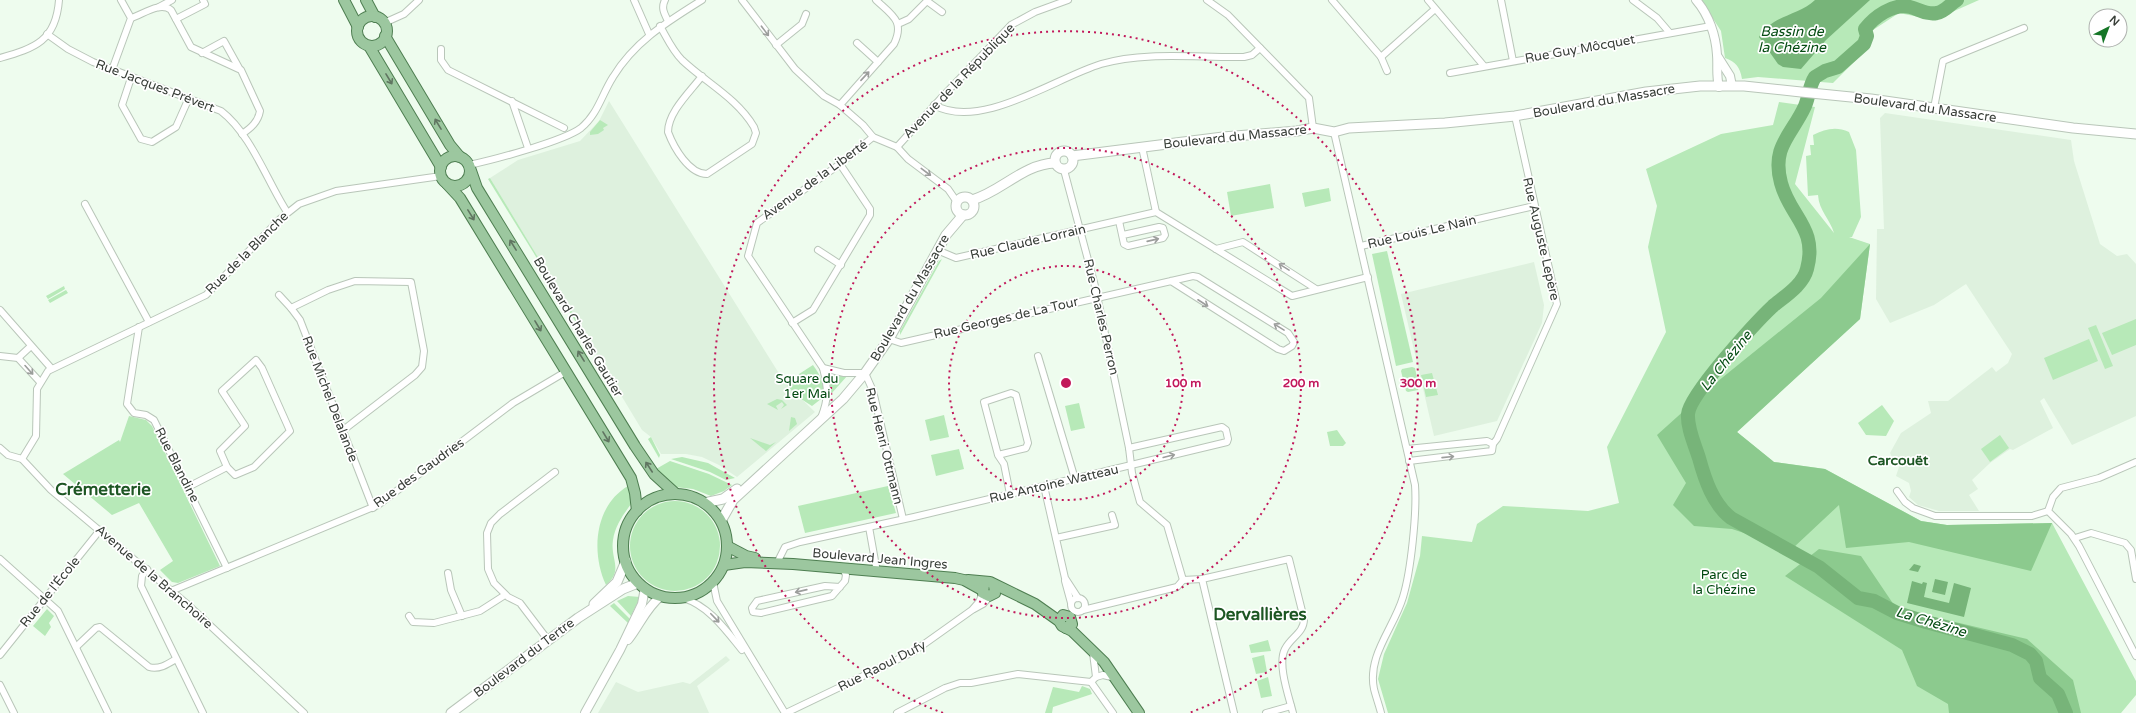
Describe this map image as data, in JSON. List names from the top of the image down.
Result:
{
  "streets": {
    "main road": [
      "Boulevard du Massacre",
      "Boulevard Charles Gautier",
      "Boulevard Jean Ingres",
      "Boulevard du Tertre"
    ],
    "street": [
      "Rue Guy Môcquet",
      "Avenue de la République",
      "Rue Jacques Prévert",
      "Avenue de la Liberté",
      "Rue Louis Le Nain",
      "Rue Auguste Lepère",
      "Rue Claude Lorrain",
      "Rue de la Blanche",
      "Rue Charles Perron",
      "Rue Georges de La Tour",
      "Rue Michel Delalande",
      "Rue Henri Ottmann",
      "Rue Blandine",
      "Rue des Gaudries",
      "Rue Antoine Watteau",
      "Avenue de la Branchoire",
      "Rue de l'École",
      "Rue Raoul Dufy"
    ]
  },
  "crossings": [
    ["Rue Jacques Prévert", "Rue de la Blanche"],
    ["Boulevard du Massacre", "Avenue de la Liberté"],
    ["Boulevard du Massacre", "Rue Auguste Lepère"],
    ["Boulevard du Massacre", "Rue Claude Lorrain"],
    ["Boulevard du Massacre", "Rue Charles Perron"],
    ["Boulevard du Massacre", "Rue Georges de La Tour"],
    ["Boulevard du Massacre", "Boulevard Charles Gautier"],
    ["Boulevard du Massacre", "Rue Henri Ottmann"],
    ["Boulevard du Massacre", "Boulevard Jean Ingres"],
    ["Boulevard du Massacre", "Boulevard du Tertre"],
    ["Rue Louis Le Nain", "Rue Auguste Lepère"],
    ["Rue Claude Lorrain", "Rue Charles Perron"],
    ["Rue de la Blanche", "Boulevard Charles Gautier"],
    ["Rue de la Blanche", "Rue Blandine"],
    ["Rue de la Blanche", "Avenue de la Branchoire"],
    ["Rue Charles Perron", "Rue Georges de La Tour"],
    ["Rue Charles Perron", "Rue Antoine Watteau"],
    ["Boulevard Charles Gautier", "Boulevard Jean Ingres"],
    ["Boulevard Charles Gautier", "Boulevard du Tertre"],
    ["Rue Michel Delalande", "Rue des Gaudries"],
    ["Rue Henri Ottmann", "Rue Antoine Watteau"],
    ["Rue Blandine", "Rue des Gaudries"],
    ["Rue des Gaudries", "Avenue de la Branchoire"],
    ["Rue Antoine Watteau", "Boulevard Jean Ingres"],
    ["Boulevard Jean Ingres", "Boulevard du Tertre"],
    ["Boulevard Jean Ingres", "Rue Raoul Dufy"],
    ["Avenue de la Branchoire", "Rue de l'École"]
  ],
  "districts": ["Carcouët", "Crémetterie", "Dervallières"],
  "water": ["Bassin de la Chézine", "La Chézine"],
  "parks": ["Square du 1er Mai", "Parc de la Chézine"],
  "north": "top right",
  "rings": ["100 m", "200 m", "300 m"]
}
